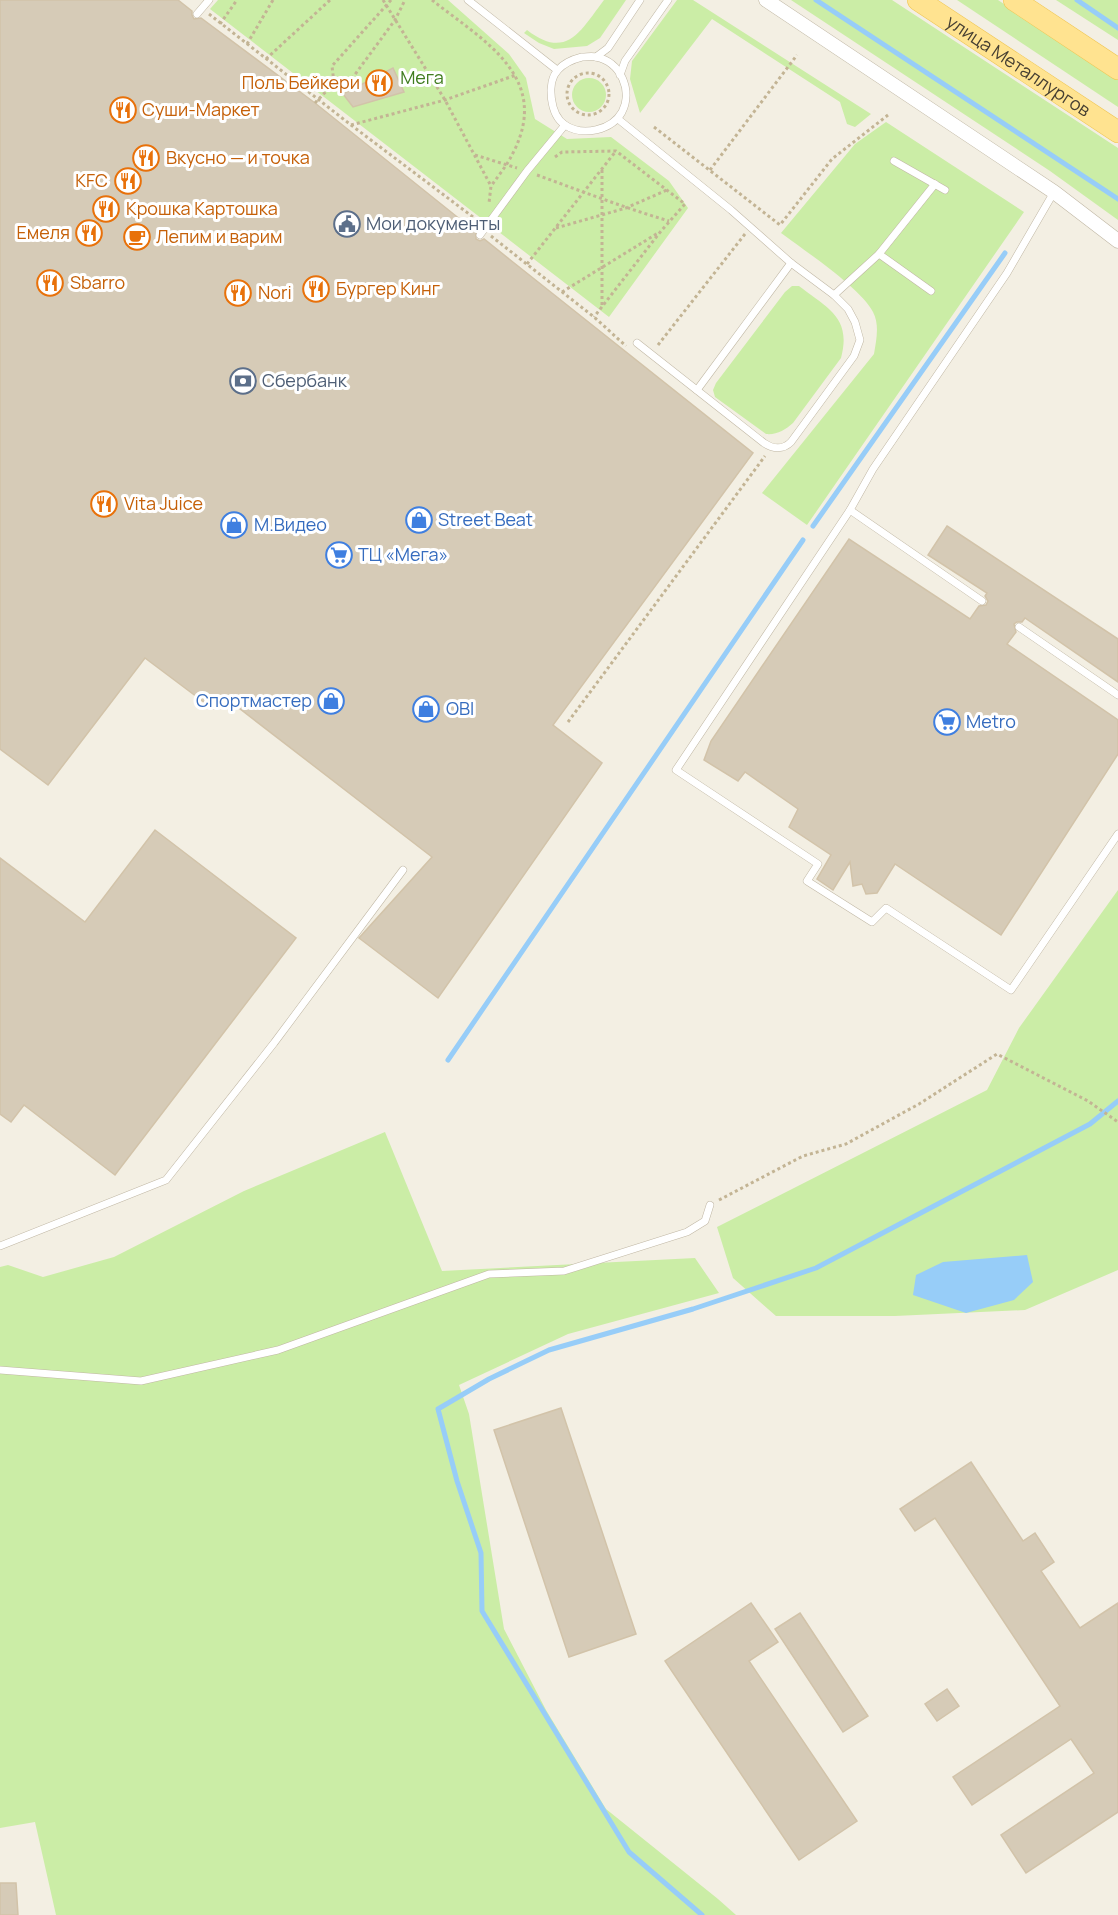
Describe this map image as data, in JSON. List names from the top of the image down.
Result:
{
  "streets": {
    "main road": ["улица Металлургов"]
  },
  "parks": ["Мега"],
  "places": {
    "restaurant": [
      "Поль Бейкери",
      "Суши-Маркет",
      "Вкусно — и точка",
      "KFC",
      "Крошка Картошка",
      "Емеля",
      "Sbarro",
      "Бургер Кинг",
      "Nori",
      "Vita Juice"
    ],
    "public building": ["Мои документы"],
    "cafe": ["Лепим и варим"],
    "bank": ["Сбербанк"],
    "shop": [
      "Street Beat",
      "М.Видео",
      "Спортмастер",
      "OBI"
    ],
    "supermarket": ["ТЦ «Мега»", "Metro"]
  }
}
